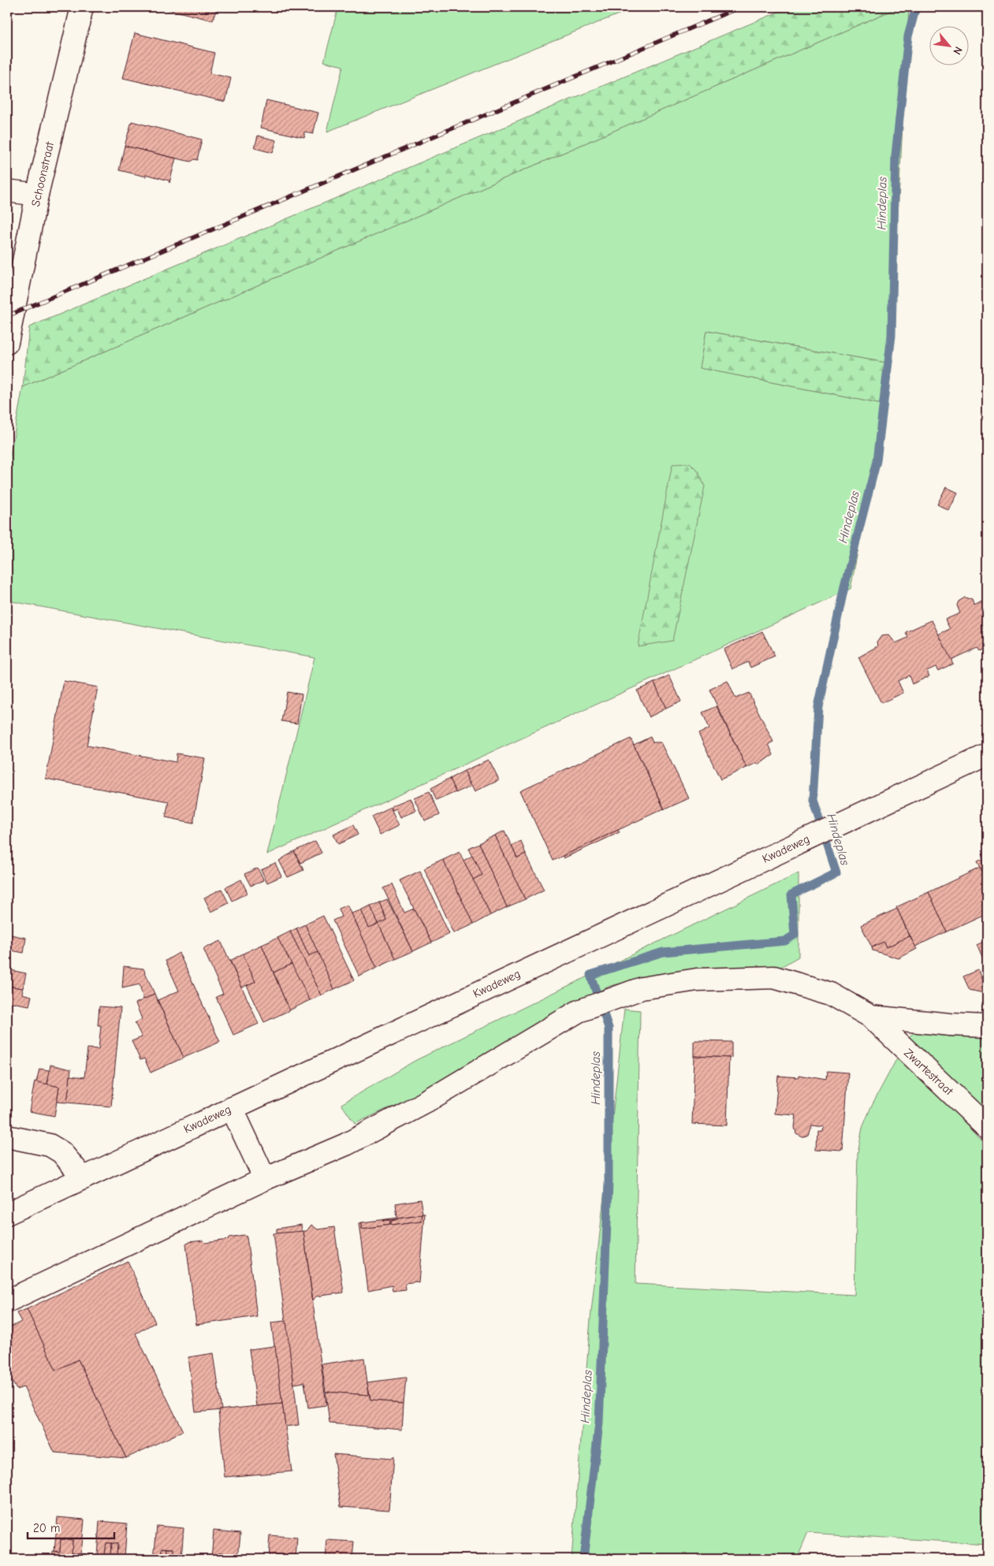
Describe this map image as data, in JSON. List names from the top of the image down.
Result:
{
  "streets": {
    "street": ["Schoonstraat", "Kwadeweg", "Zwartestraat"]
  },
  "water": ["Hindeplas"],
  "scale_bar": "20 m",
  "north": "bottom right"
}
